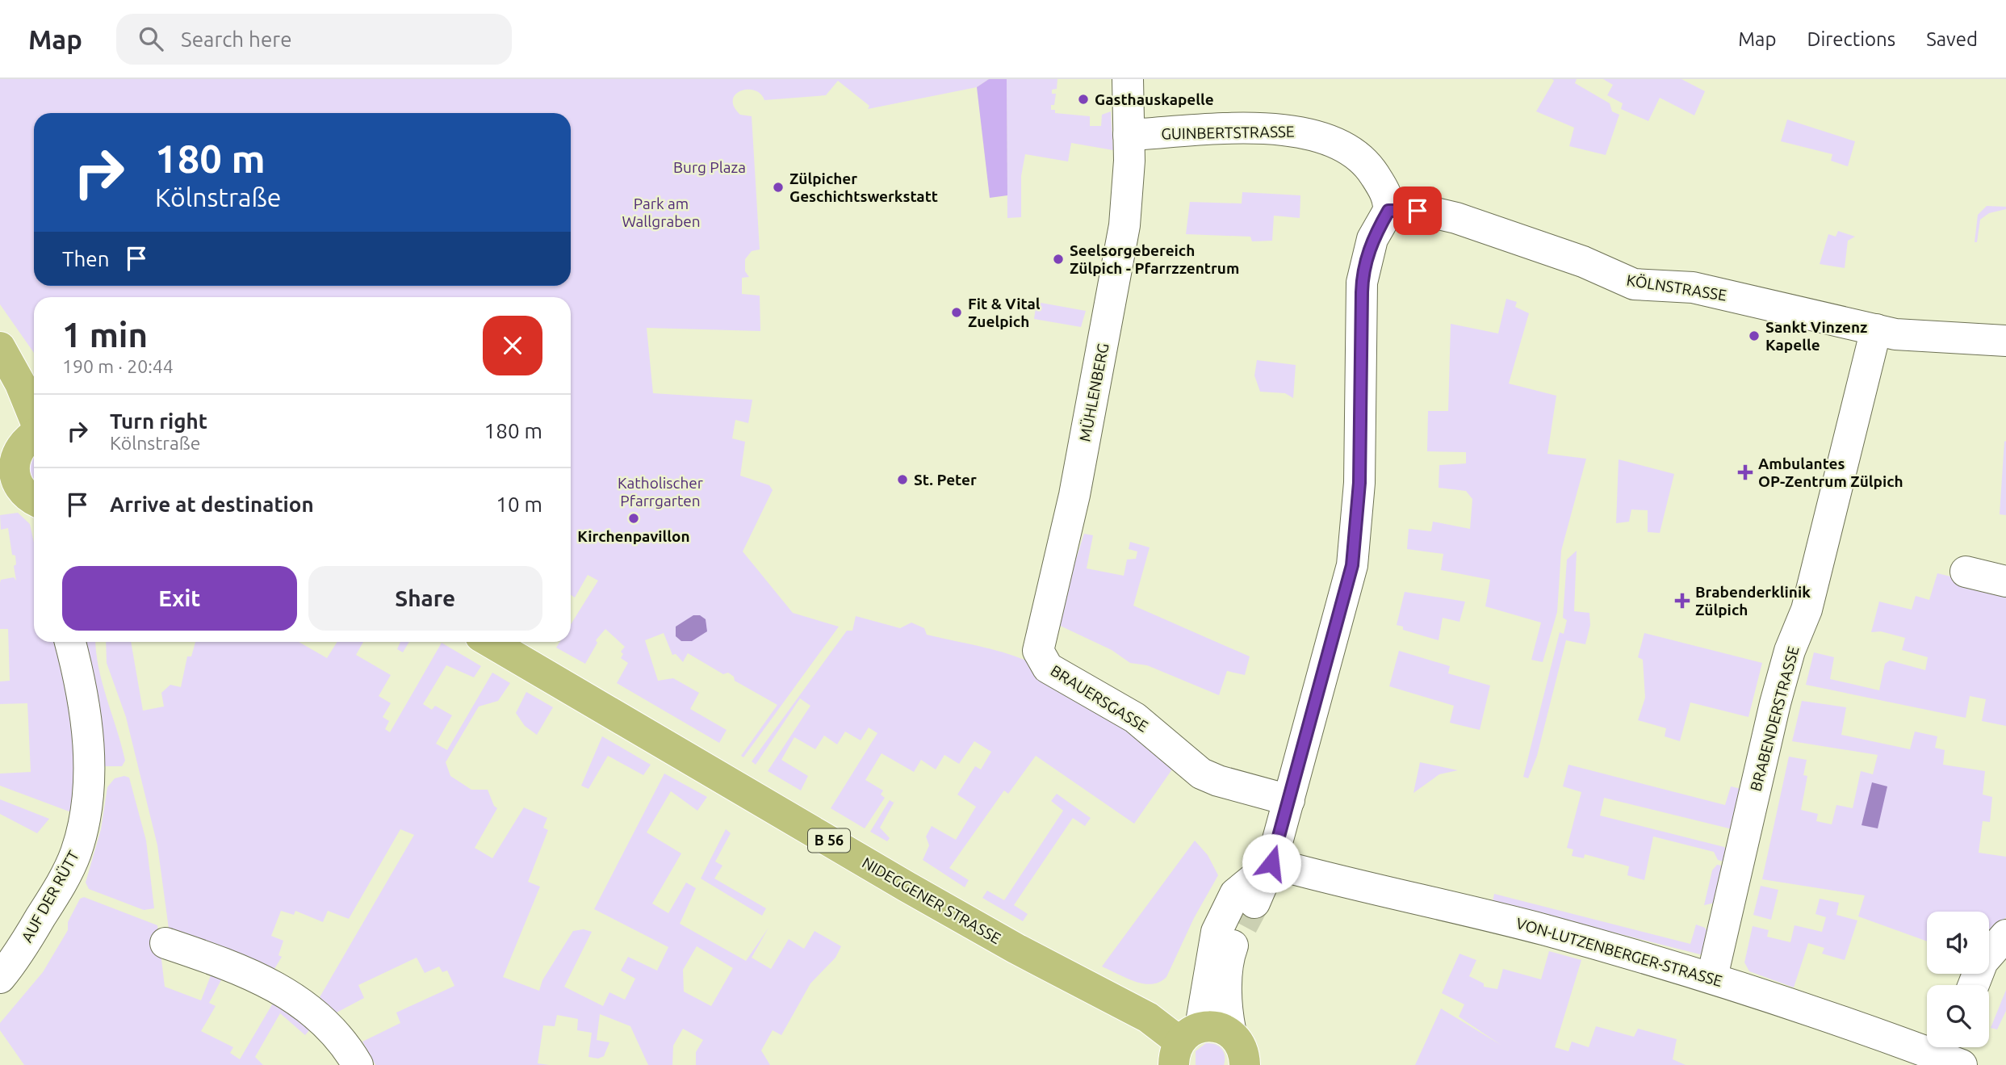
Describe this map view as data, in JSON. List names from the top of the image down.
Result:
{
  "streets": {
    "main road": ["B 56", "NIDEGGENER STRASSE"],
    "street": [
      "GUINBERTSTRASSE",
      "KÖLNSTRASSE",
      "MÜHLENBERG",
      "BRAUERSGASSE",
      "BRABENDERSTRASSE",
      "AUF DER RÜTT",
      "VON-LUTZENBERGER-STRASSE"
    ]
  },
  "crossings": [
    ["GUINBERTSTRASSE", "KÖLNSTRASSE"],
    ["GUINBERTSTRASSE", "MÜHLENBERG"],
    ["KÖLNSTRASSE", "BRABENDERSTRASSE"],
    ["MÜHLENBERG", "BRAUERSGASSE"],
    ["BRABENDERSTRASSE", "VON-LUTZENBERGER-STRASSE"]
  ],
  "parks": ["Burg Plaza", "Park am Wallgraben", "Katholischer Pfarrgarten"],
  "places": {
    "other": [
      "Gasthauskapelle",
      "Zülpicher Geschichtswerkstatt",
      "Seelsorgebereich Zülpich - Pfarrzzentrum",
      "Fit & Vital Zuelpich",
      "Sankt Vinzenz Kapelle",
      "St. Peter",
      "Kirchenpavillon"
    ],
    "health": ["Ambulantes OP-Zentrum Zülpich", "Brabenderklinik Zülpich"]
  },
  "page": {
    "header": "Map",
    "search": "Search here",
    "nav": ["Map", "Directions", "Saved"],
    "turn": ["180 m", "Kölnstraße"],
    "then": "Then",
    "heading": ["1 min", "190 m · 20:44"],
    "list": [
      {
        "name": "Turn right",
        "note": "Kölnstraße",
        "value": "180 m"
      },
      {
        "name": "Arrive at destination",
        "value": "10 m"
      }
    ],
    "buttons": ["Exit", "Share"]
  }
}
